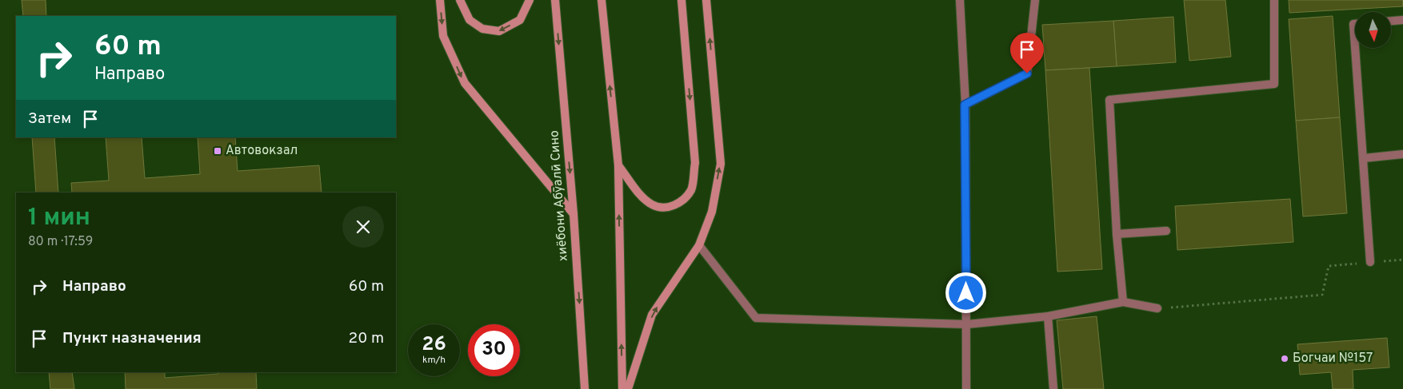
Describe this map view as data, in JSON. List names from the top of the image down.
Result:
{
  "streets": {
    "main road": ["хиёбони Абӯалӣ Сино"]
  },
  "places": {
    "transit": ["Автовокзал"],
    "other": ["Богчаи №157"]
  },
  "north": "bottom",
  "page": {
    "turn": ["60 m", "Направо"],
    "then": "Затем",
    "heading": ["1 мин", "80 m · 17:59"],
    "list": [
      {
        "name": "Направо",
        "value": "60 m"
      },
      {
        "name": "Пункт назначения",
        "value": "20 m"
      }
    ],
    "speed": "26 km/h",
    "limit": "30"
  }
}
